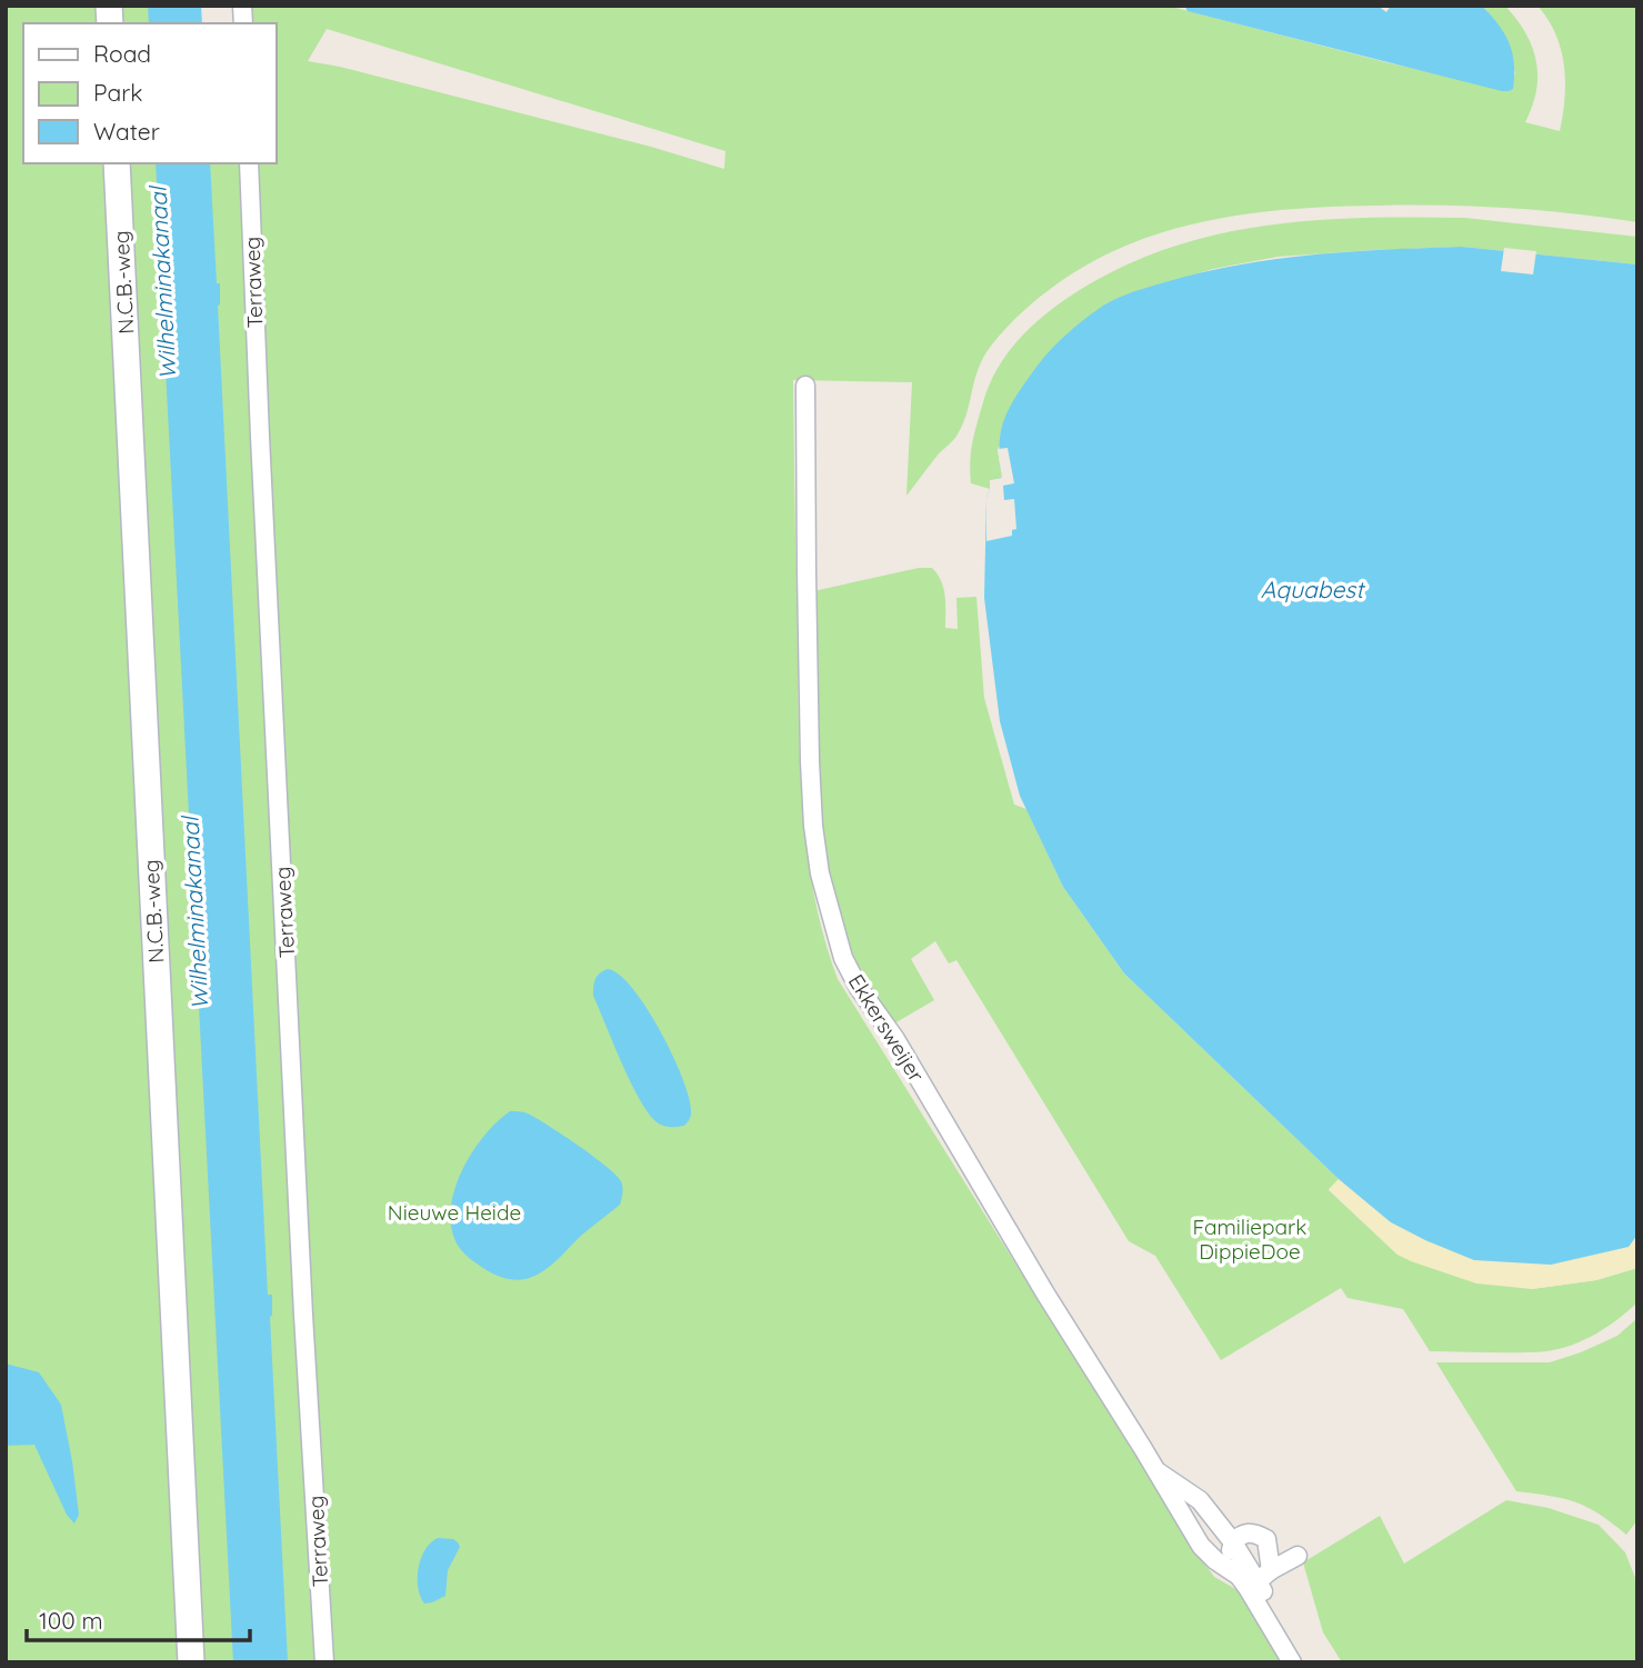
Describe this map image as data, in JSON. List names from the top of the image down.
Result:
{
  "streets": {
    "street": ["N.C.B.-weg", "Terraweg", "Ekkersweijer"]
  },
  "water": ["Wilhelminakanaal", "Aquabest"],
  "parks": ["Nieuwe Heide", "Familiepark DippieDoe"],
  "legend": ["Road", "Park", "Water"],
  "scale_bar": "100 m"
}
